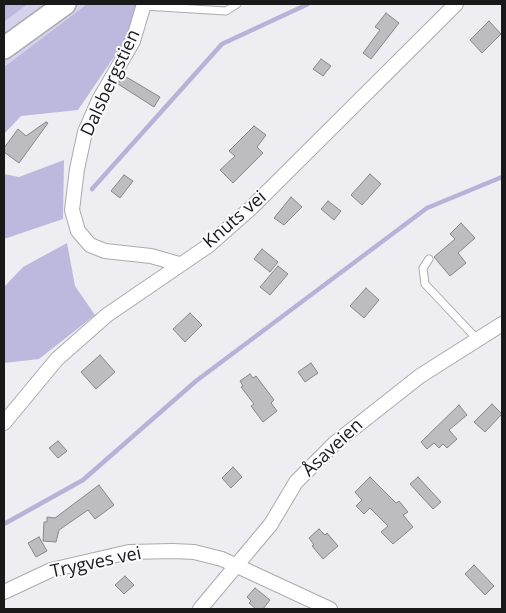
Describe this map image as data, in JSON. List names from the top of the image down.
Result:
{
  "streets": {
    "street": [
      "Dalsbergstien",
      "Knuts vei",
      "Åsaveien",
      "Trygves vei"
    ]
  },
  "crossings": [
    ["Dalsbergstien", "Knuts vei"],
    ["Åsaveien", "Trygves vei"]
  ]
}
